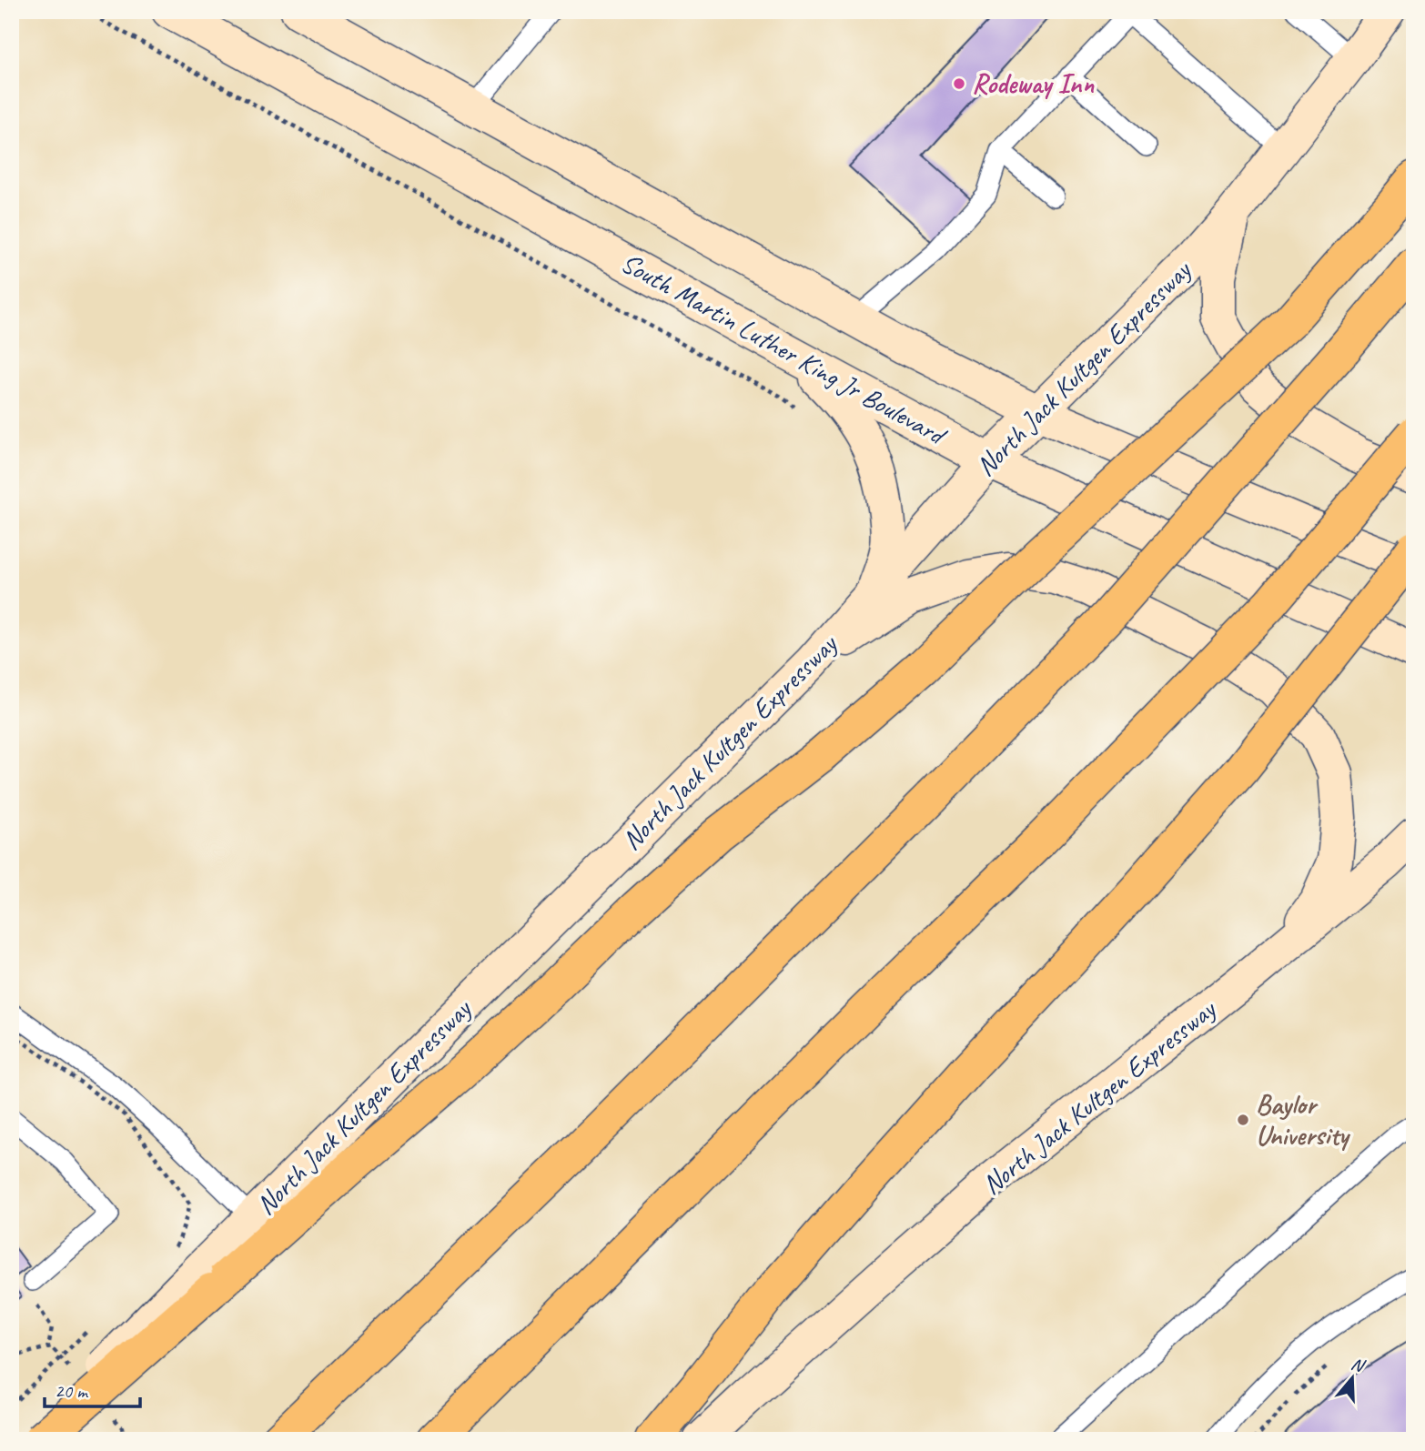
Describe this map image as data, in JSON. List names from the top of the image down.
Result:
{
  "streets": {
    "main road": ["South Martin Luther King Jr Boulevard", "North Jack Kultgen Expressway"]
  },
  "crossings": [
    ["South Martin Luther King Jr Boulevard", "North Jack Kultgen Expressway"]
  ],
  "places": ["Rodeway Inn", "Baylor University"],
  "scale_bar": "20 m",
  "north": "top"
}
